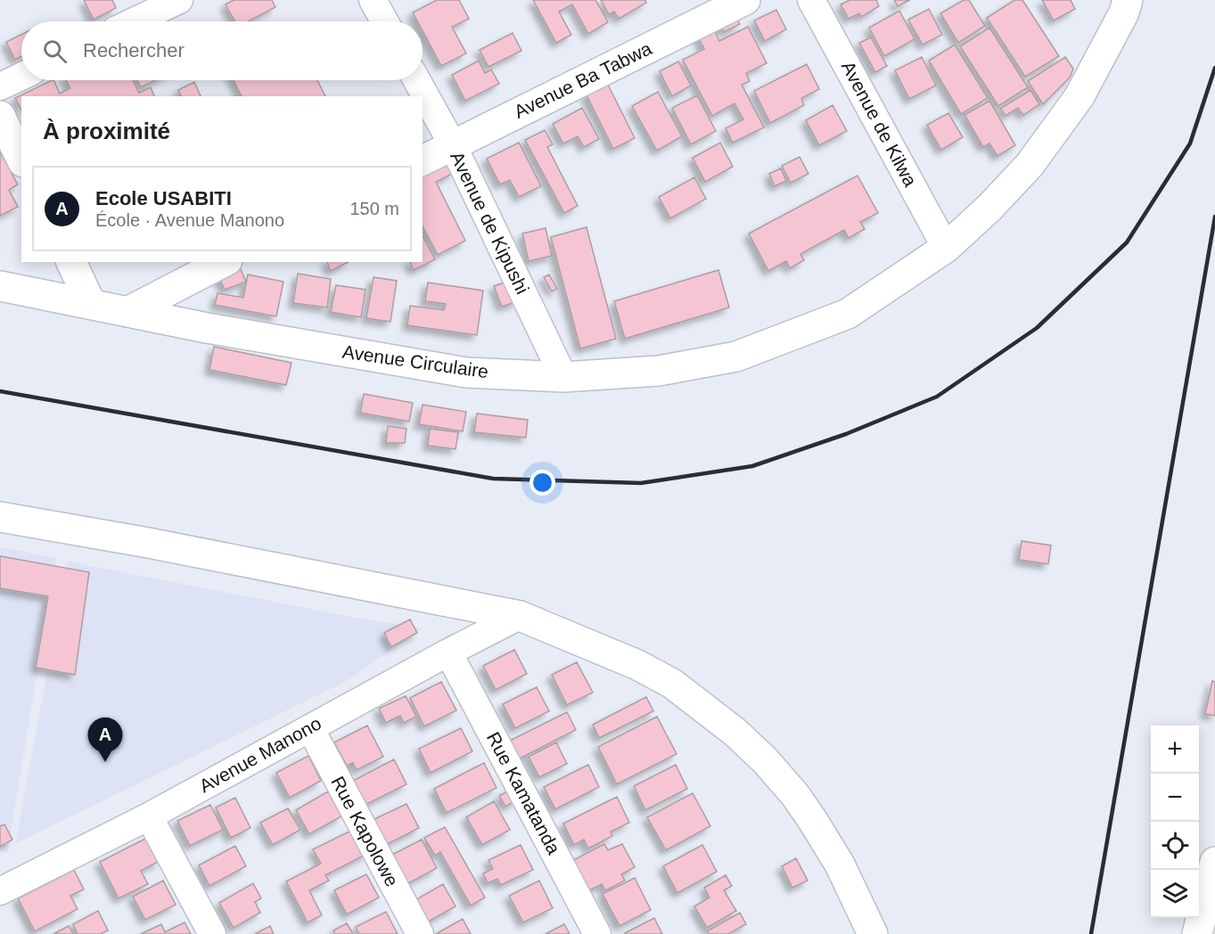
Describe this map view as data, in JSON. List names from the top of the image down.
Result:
{
  "streets": {
    "street": [
      "Avenue Ba Tabwa",
      "Avenue de Kilwa",
      "Avenue de Kipushi",
      "Avenue Circulaire",
      "Avenue Manono",
      "Rue Kamatanda",
      "Rue Kapolowe"
    ]
  },
  "crossings": [
    ["Avenue Ba Tabwa", "Avenue de Kipushi"],
    ["Avenue de Kilwa", "Avenue Circulaire"],
    ["Avenue de Kipushi", "Avenue Circulaire"],
    ["Avenue Manono", "Rue Kamatanda"],
    ["Avenue Manono", "Rue Kapolowe"]
  ],
  "page": {
    "search": "Rechercher",
    "heading": "À proximité",
    "list": [
      {
        "mark": "A",
        "name": "Ecole USABITI",
        "note": "École · Avenue Manono",
        "value": "150 m"
      }
    ],
    "pins": "A",
    "map_buttons": ["+", "−"]
  }
}
